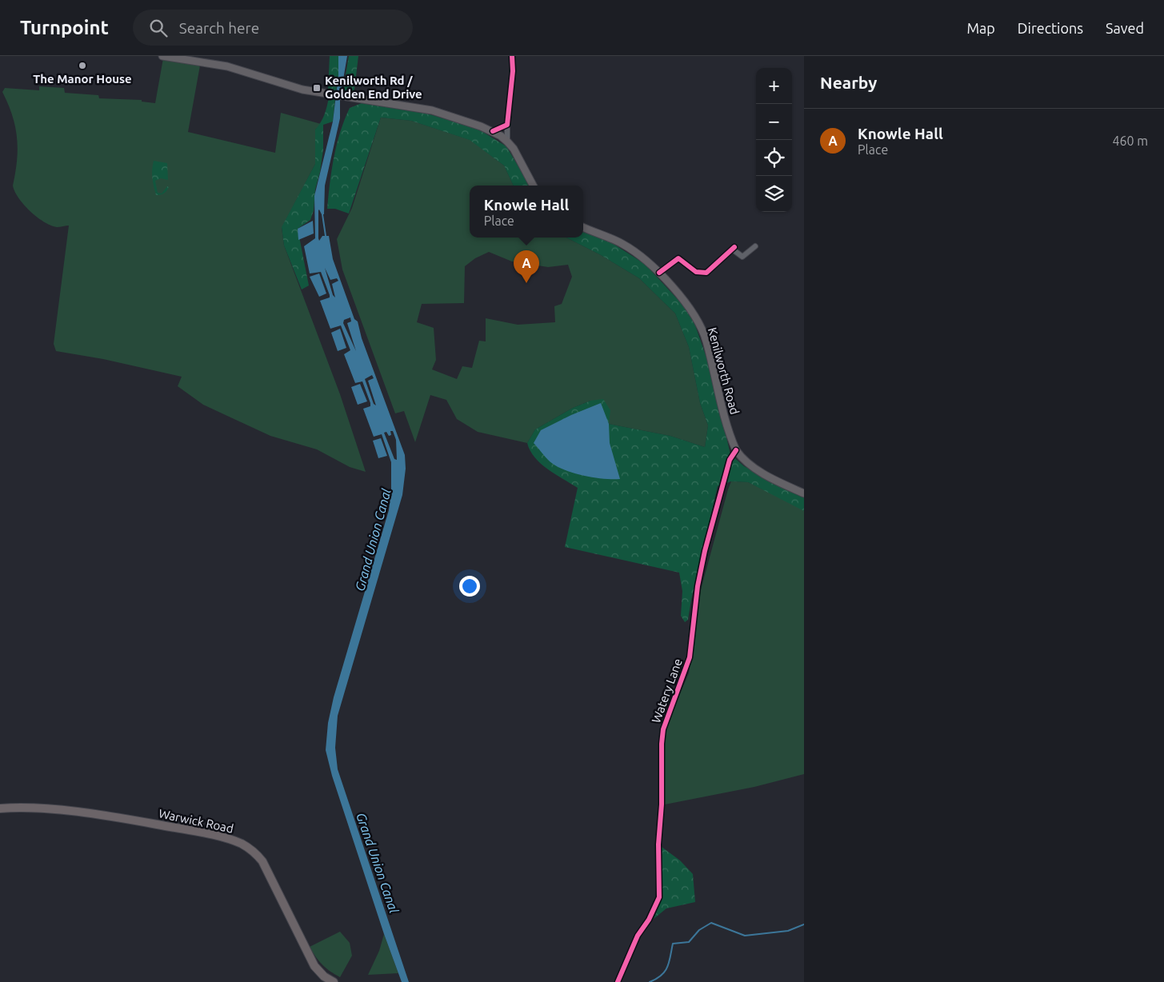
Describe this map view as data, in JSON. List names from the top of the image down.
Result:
{
  "streets": {
    "main road": ["Kenilworth Road", "Warwick Road"],
    "street": ["Watery Lane"]
  },
  "crossings": [
    ["Kenilworth Road", "Watery Lane"]
  ],
  "water": ["Grand Union Canal"],
  "places": {
    "other": ["The Manor House"],
    "transit": ["Kenilworth Rd / Golden End Drive"]
  },
  "page": {
    "header": "Turnpoint",
    "search": "Search here",
    "nav": ["Map", "Directions", "Saved"],
    "heading": "Nearby",
    "map_buttons": ["+", "−"],
    "list": [
      {
        "mark": "A",
        "name": "Knowle Hall",
        "note": "Place",
        "value": "460 m"
      }
    ],
    "popup": ["Knowle Hall", "Place"],
    "pins": "A"
  }
}
